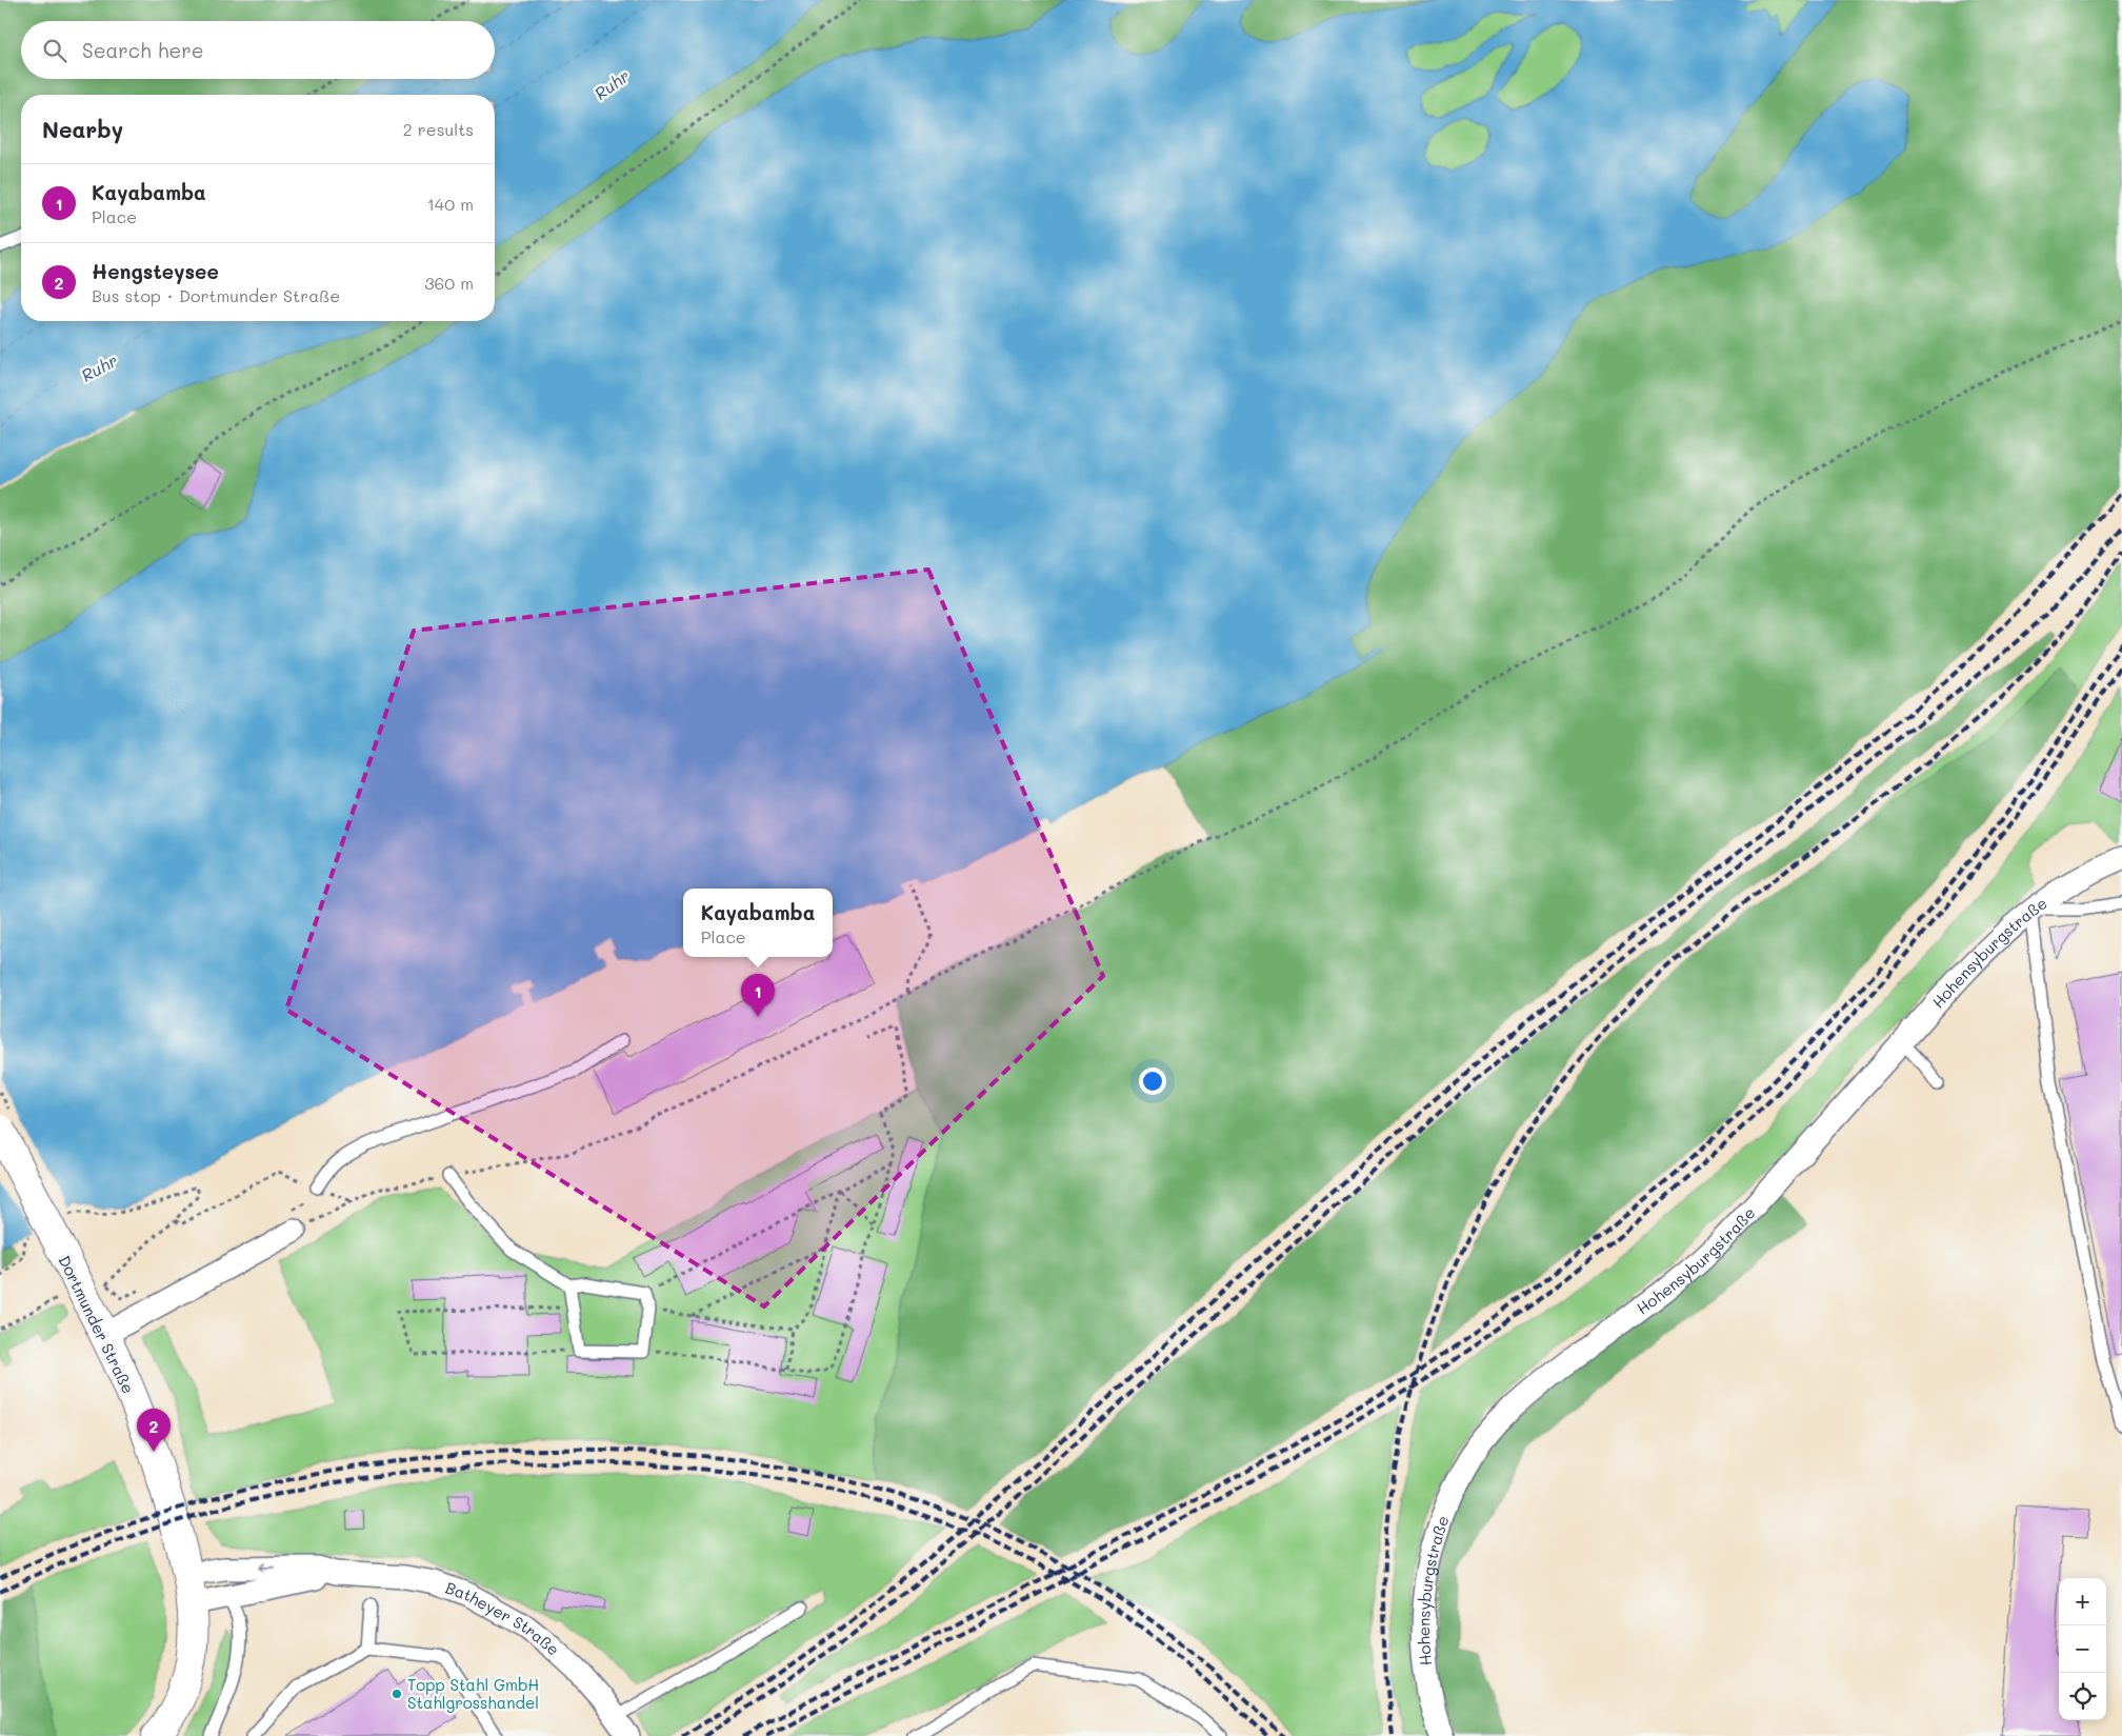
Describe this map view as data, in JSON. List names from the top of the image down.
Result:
{
  "streets": {
    "main road": ["Dortmunder Straße"],
    "street": ["Hohensyburgstraße", "Batheyer Straße"]
  },
  "crossings": [
    ["Dortmunder Straße", "Batheyer Straße"]
  ],
  "water": ["Ruhr"],
  "places": ["Topp Stahl GmbH Stahlgrosshandel"],
  "page": {
    "search": "Search here",
    "heading": ["Nearby", "2 results"],
    "list": [
      {
        "mark": "1",
        "name": "Kayabamba",
        "note": "Place",
        "value": "140 m"
      },
      {
        "mark": "2",
        "name": "Hengsteysee",
        "note": "Bus stop · Dortmunder Straße",
        "value": "360 m"
      }
    ],
    "popup": ["Kayabamba", "Place"],
    "pins": ["1", "2"],
    "map_buttons": ["+", "−"]
  }
}
